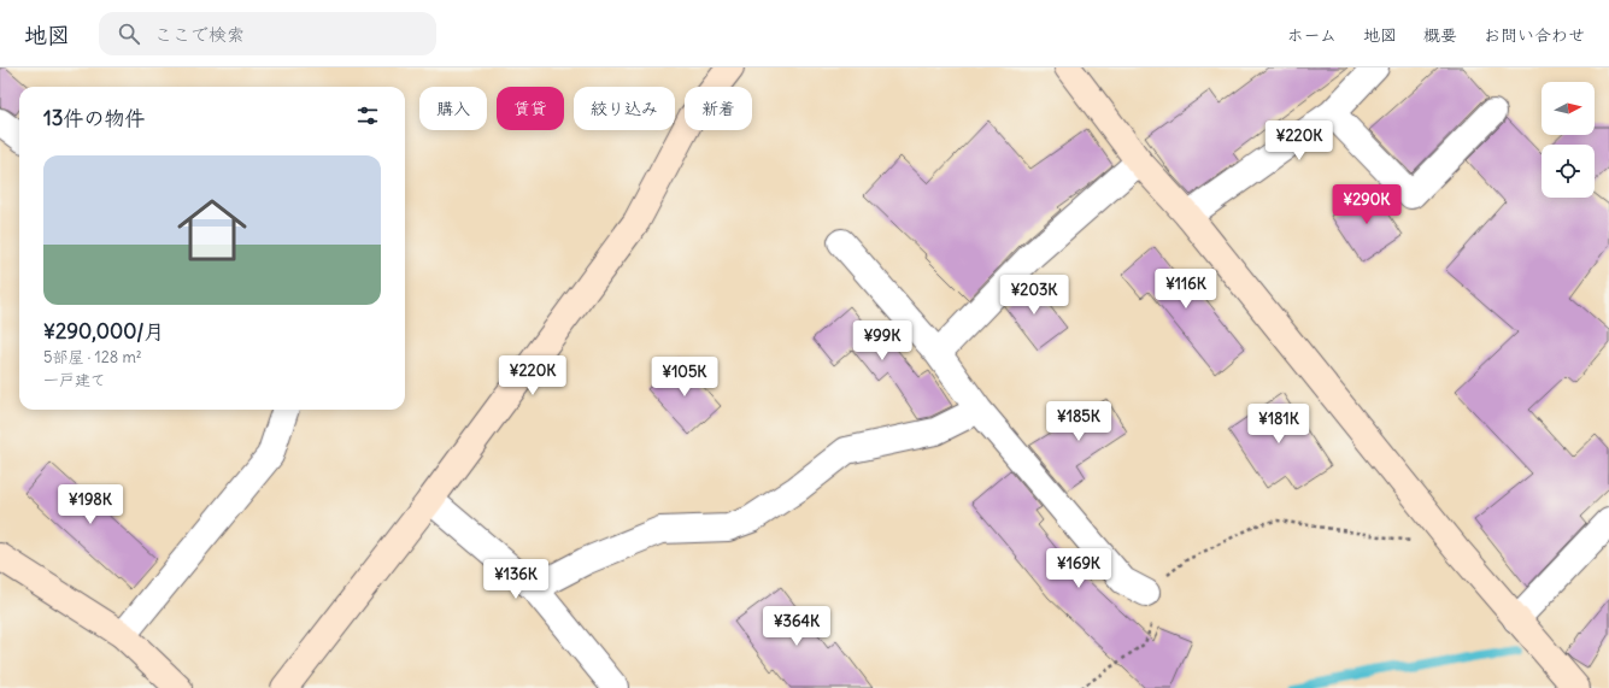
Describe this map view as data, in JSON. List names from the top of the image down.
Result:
{
  "north": "right",
  "page": {
    "header": "地図",
    "search": "ここで検索",
    "nav": [
      "ホーム",
      "地図",
      "概要",
      "お問い合わせ"
    ],
    "chip": [
      "購入",
      "賃貸",
      "絞り込み",
      "新着"
    ],
    "heading": "13件の物件",
    "price": [
      "¥220K",
      "¥290K",
      "¥116K",
      "¥203K",
      "¥99K",
      "¥220K",
      "¥105K",
      "¥185K",
      "¥181K",
      "¥198K",
      "¥169K",
      "¥136K",
      "¥364K"
    ],
    "list": [
      {
        "name": "¥290,000/月",
        "note": "5部屋 · 128 m² · 一戸建て"
      }
    ]
  }
}
